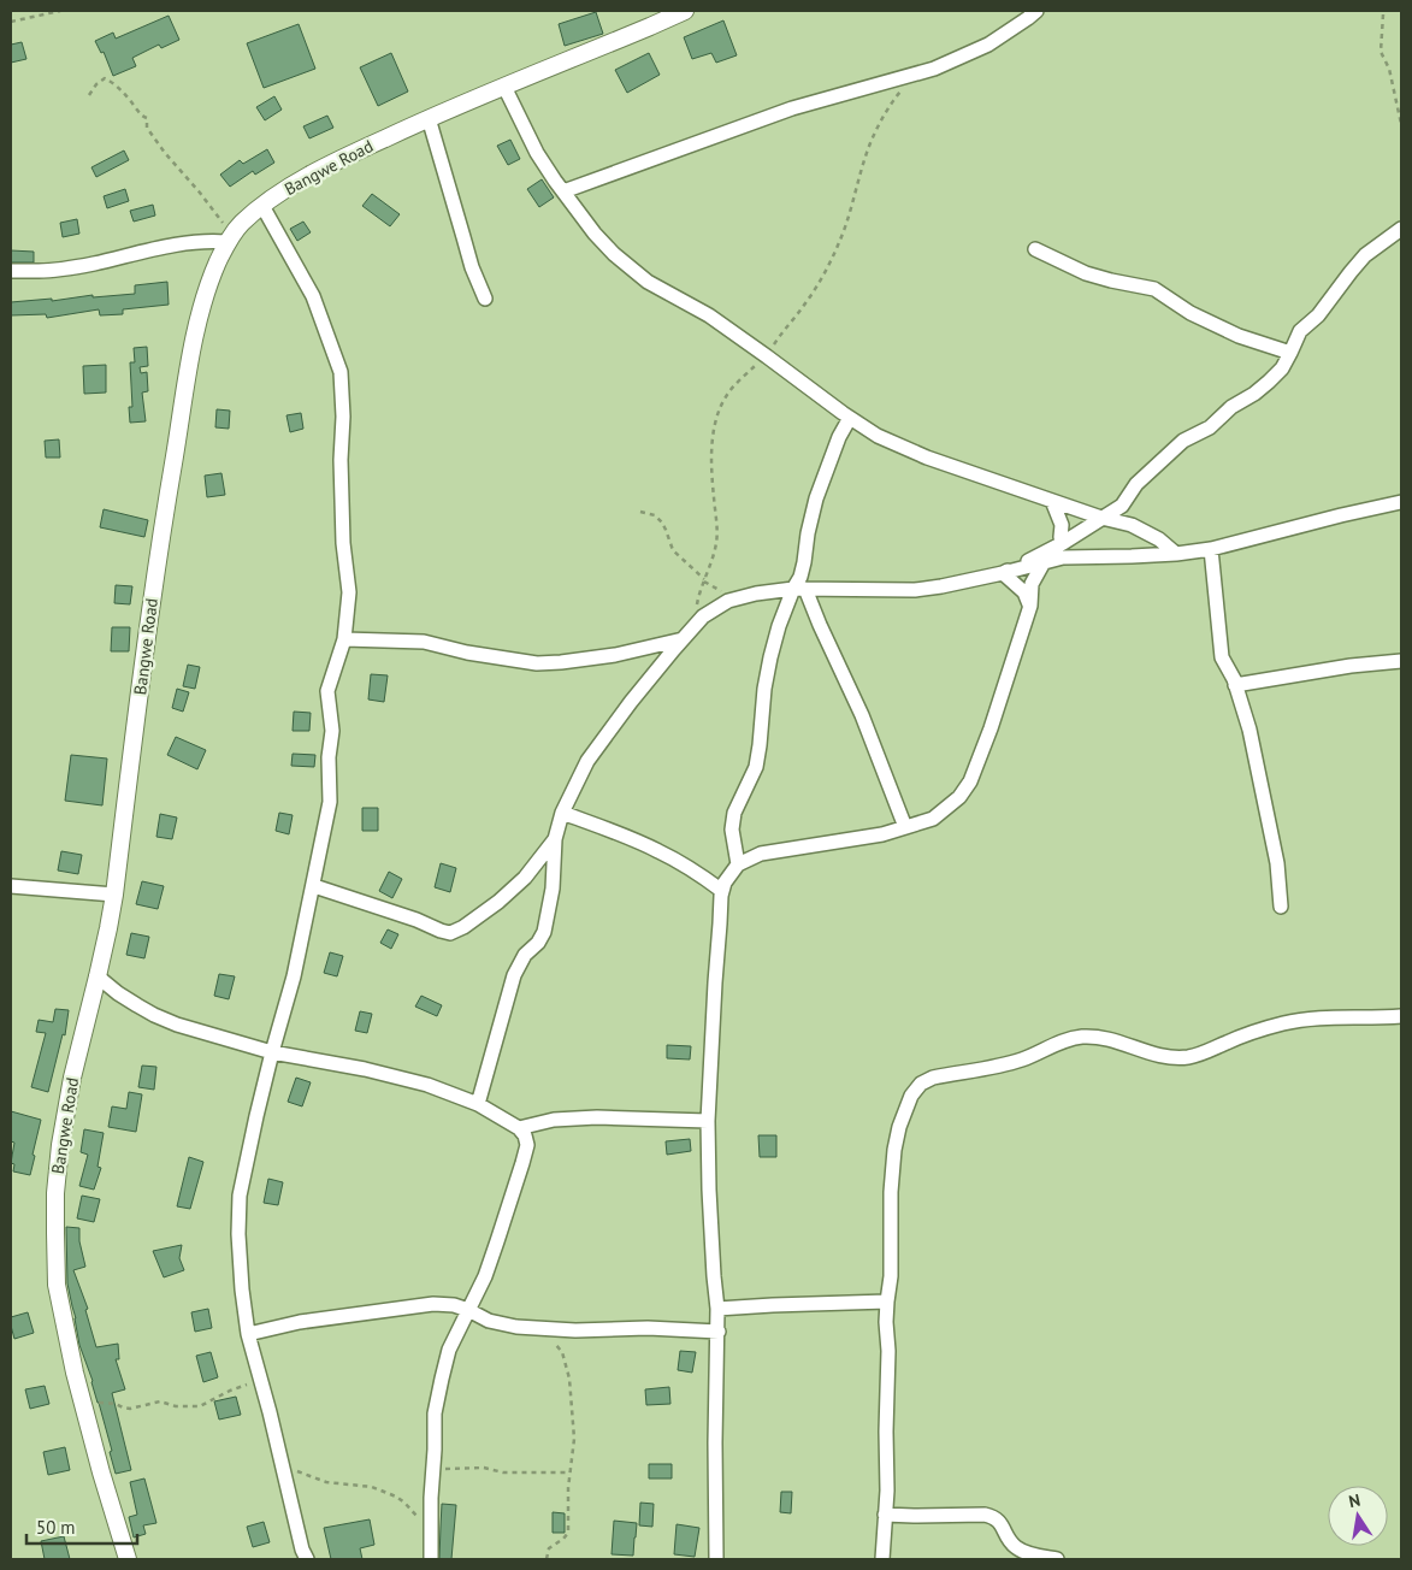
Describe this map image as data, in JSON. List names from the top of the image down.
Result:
{
  "streets": {
    "street": ["Bangwe Road"]
  },
  "scale_bar": "50 m",
  "north": "top"
}
